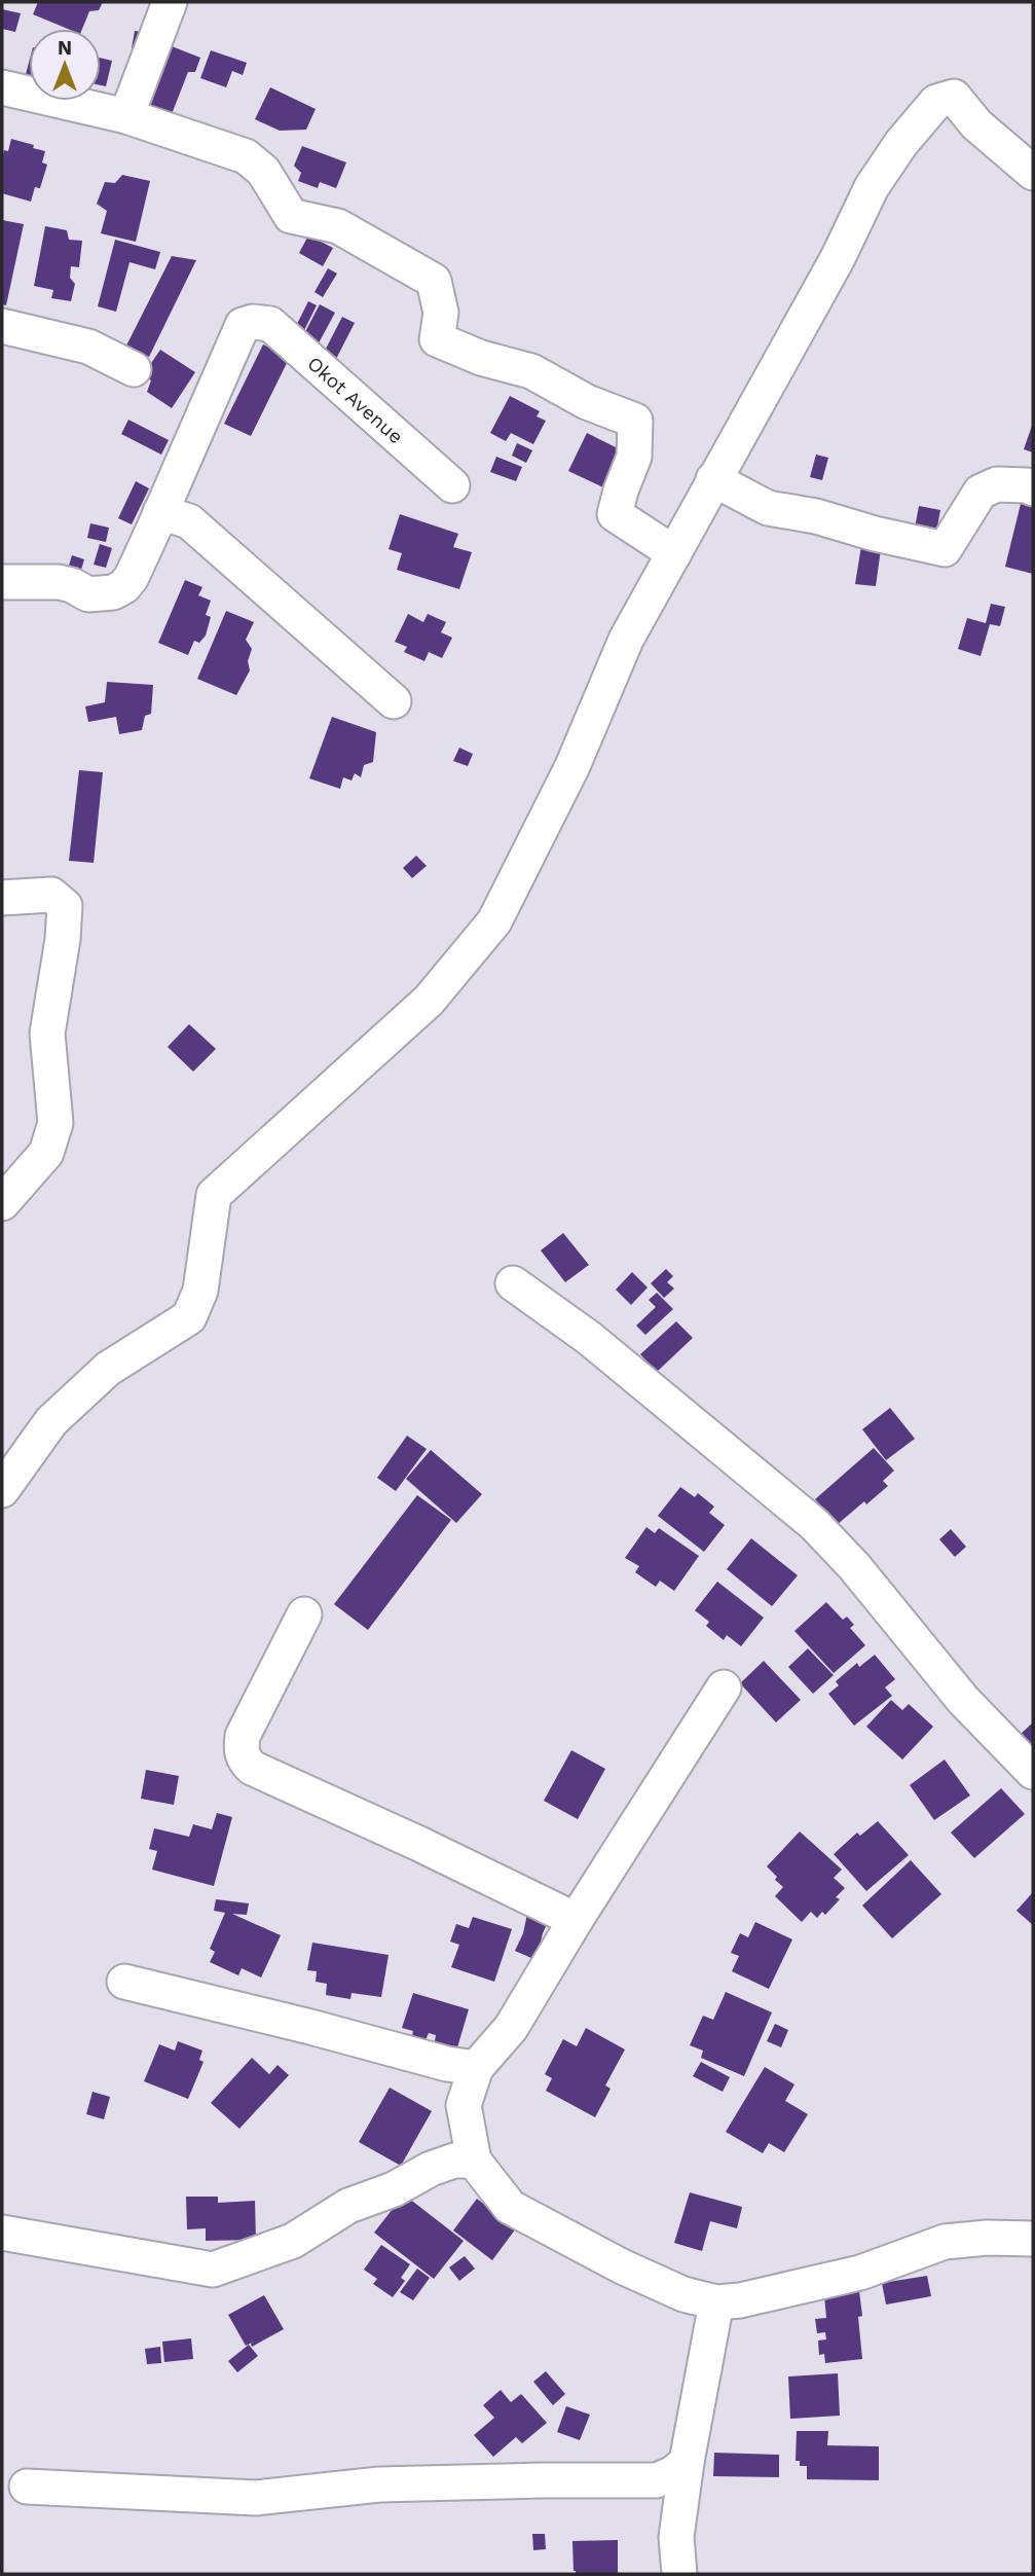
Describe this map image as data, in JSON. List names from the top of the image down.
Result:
{
  "streets": {
    "street": ["Okot Avenue"]
  },
  "north": "top"
}
